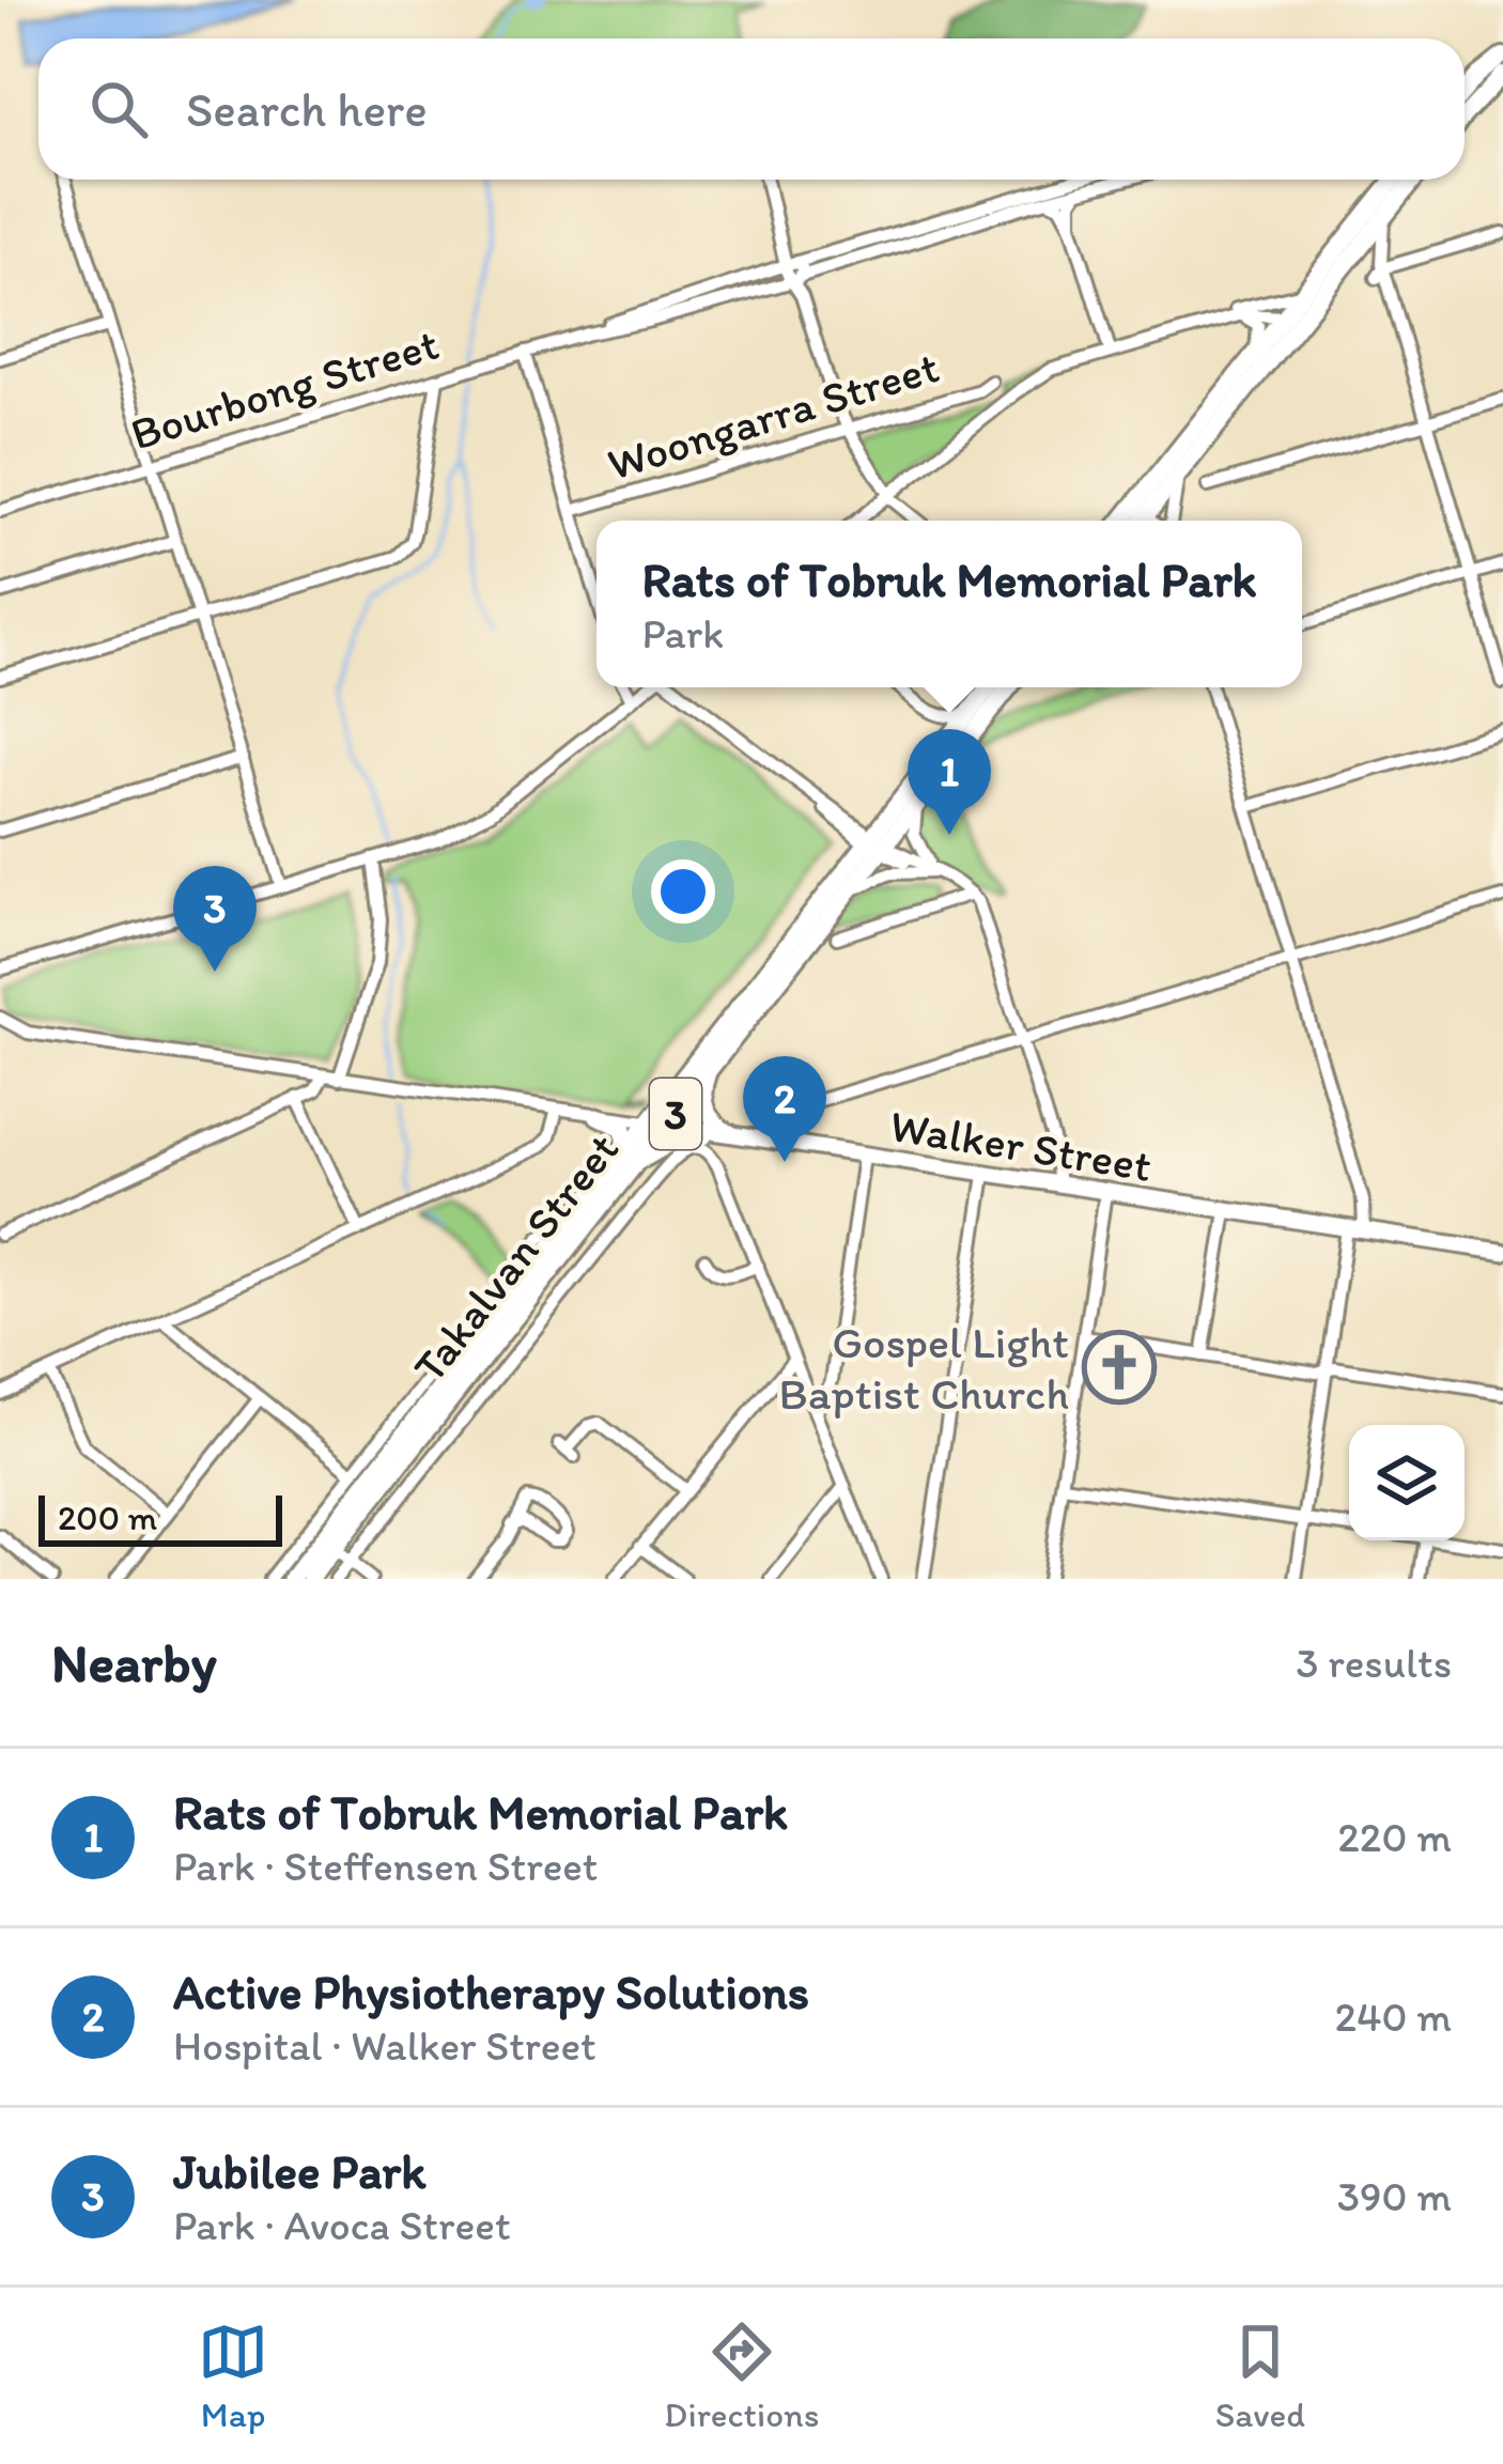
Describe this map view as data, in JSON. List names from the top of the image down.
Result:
{
  "streets": {
    "highway": ["3", "Takalvan Street"],
    "main road": ["Walker Street"],
    "street": ["Bourbong Street", "Woongarra Street"]
  },
  "crossings": [
    ["Walker Street", "Takalvan Street"]
  ],
  "places": {
    "church": ["Gospel Light Baptist Church"]
  },
  "scale_bar": "200 m",
  "page": {
    "search": "Search here",
    "popup": ["Rats of Tobruk Memorial Park", "Park"],
    "pins": ["1", "3", "2"],
    "scale": "200 m",
    "heading": ["Nearby", "3 results"],
    "list": [
      {
        "mark": "1",
        "name": "Rats of Tobruk Memorial Park",
        "note": "Park · Steffensen Street",
        "value": "220 m"
      },
      {
        "mark": "2",
        "name": "Active Physiotherapy Solutions",
        "note": "Hospital · Walker Street",
        "value": "240 m"
      },
      {
        "mark": "3",
        "name": "Jubilee Park",
        "note": "Park · Avoca Street",
        "value": "390 m"
      }
    ],
    "nav": ["Map", "Directions", "Saved"]
  }
}
